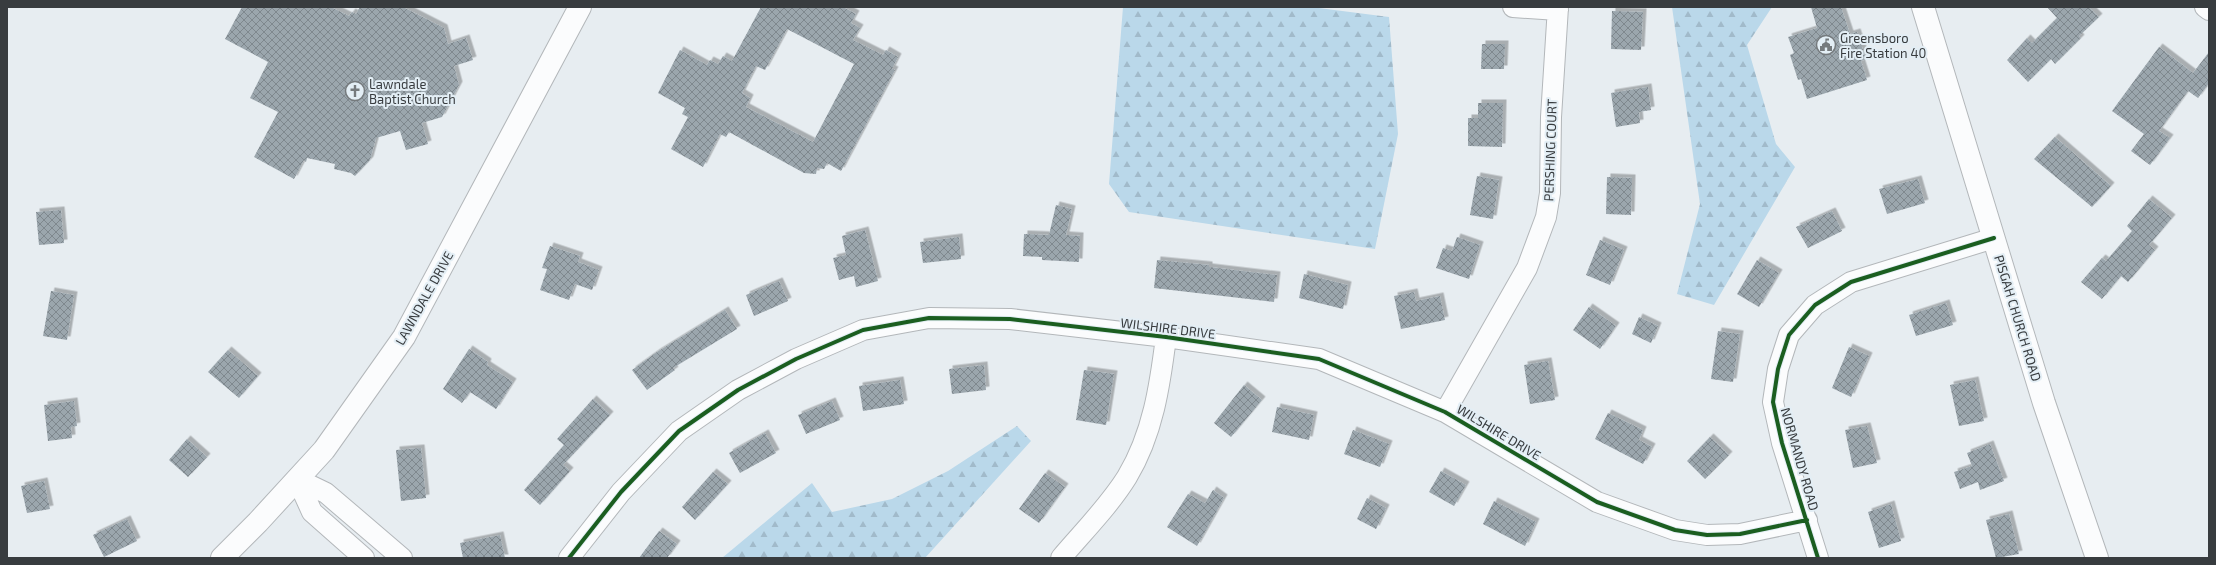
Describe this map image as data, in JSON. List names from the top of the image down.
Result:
{
  "streets": {
    "main road": ["LAWNDALE DRIVE", "PISGAH CHURCH ROAD"],
    "street": ["PERSHING COURT", "WILSHIRE DRIVE", "NORMANDY ROAD"]
  },
  "crossings": [
    ["PERSHING COURT", "WILSHIRE DRIVE"],
    ["PISGAH CHURCH ROAD", "NORMANDY ROAD"],
    ["WILSHIRE DRIVE", "NORMANDY ROAD"]
  ],
  "places": {
    "public building": ["Greensboro Fire Station 40"],
    "church": ["Lawndale Baptist Church"]
  }
}
